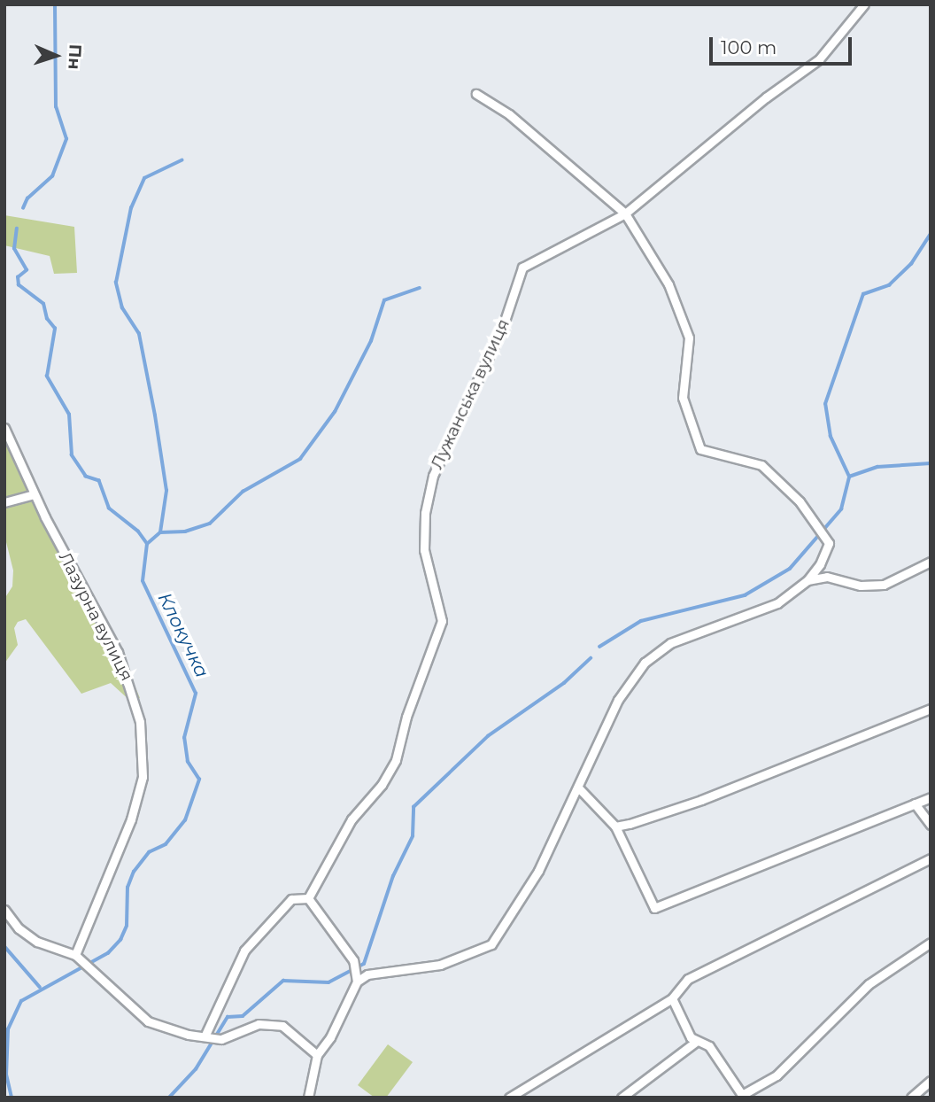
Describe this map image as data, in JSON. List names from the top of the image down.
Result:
{
  "streets": {
    "street": ["Лужанська вулиця", "Лазурна вулиця"]
  },
  "water": ["Клокучка"],
  "scale_bar": "100 m",
  "north": "right"
}
